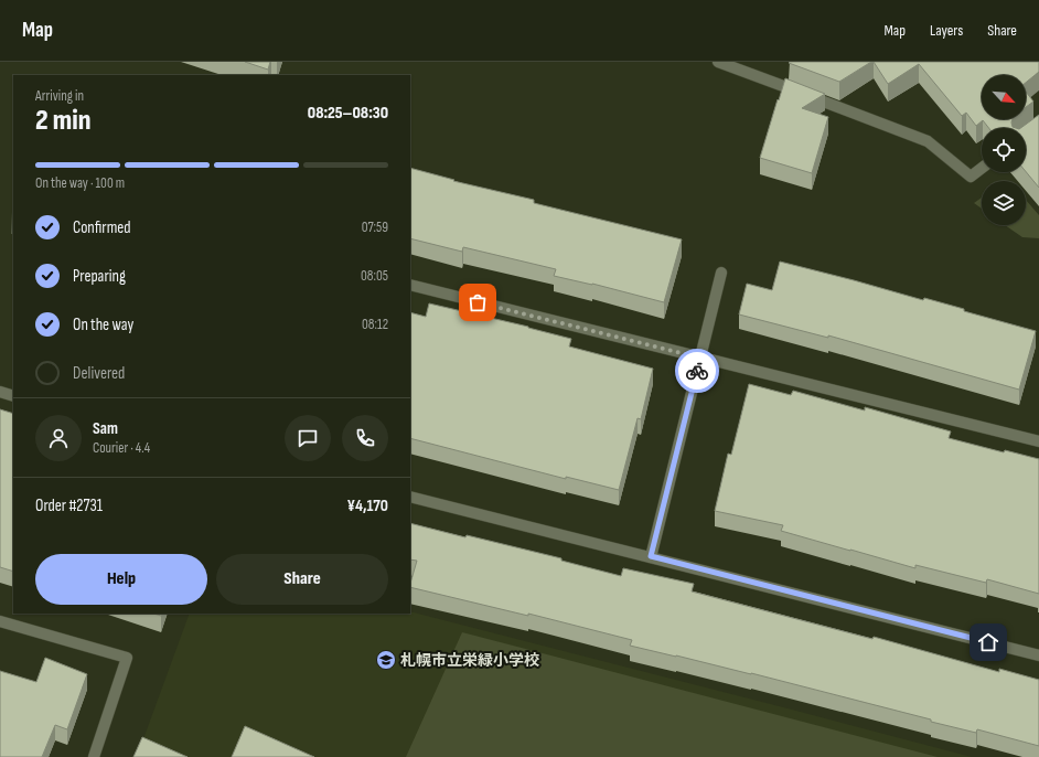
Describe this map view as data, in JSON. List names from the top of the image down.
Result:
{
  "places": {
    "school or university": ["札幌市立栄緑小学校"]
  },
  "north": "bottom right",
  "page": {
    "header": "Map",
    "nav": ["Map", "Layers", "Share"],
    "heading": ["2 min", "Arriving in", "08:25–08:30"],
    "panel": [
      "Sam",
      "Courier · 4.4",
      "Order #2731",
      "¥4,170"
    ],
    "bar": "On the way · 100 m",
    "list": [
      ["Confirmed", "07:59"],
      ["Preparing", "08:05"],
      ["On the way", "08:12"],
      "Delivered"
    ],
    "buttons": ["Help", "Share"]
  }
}
